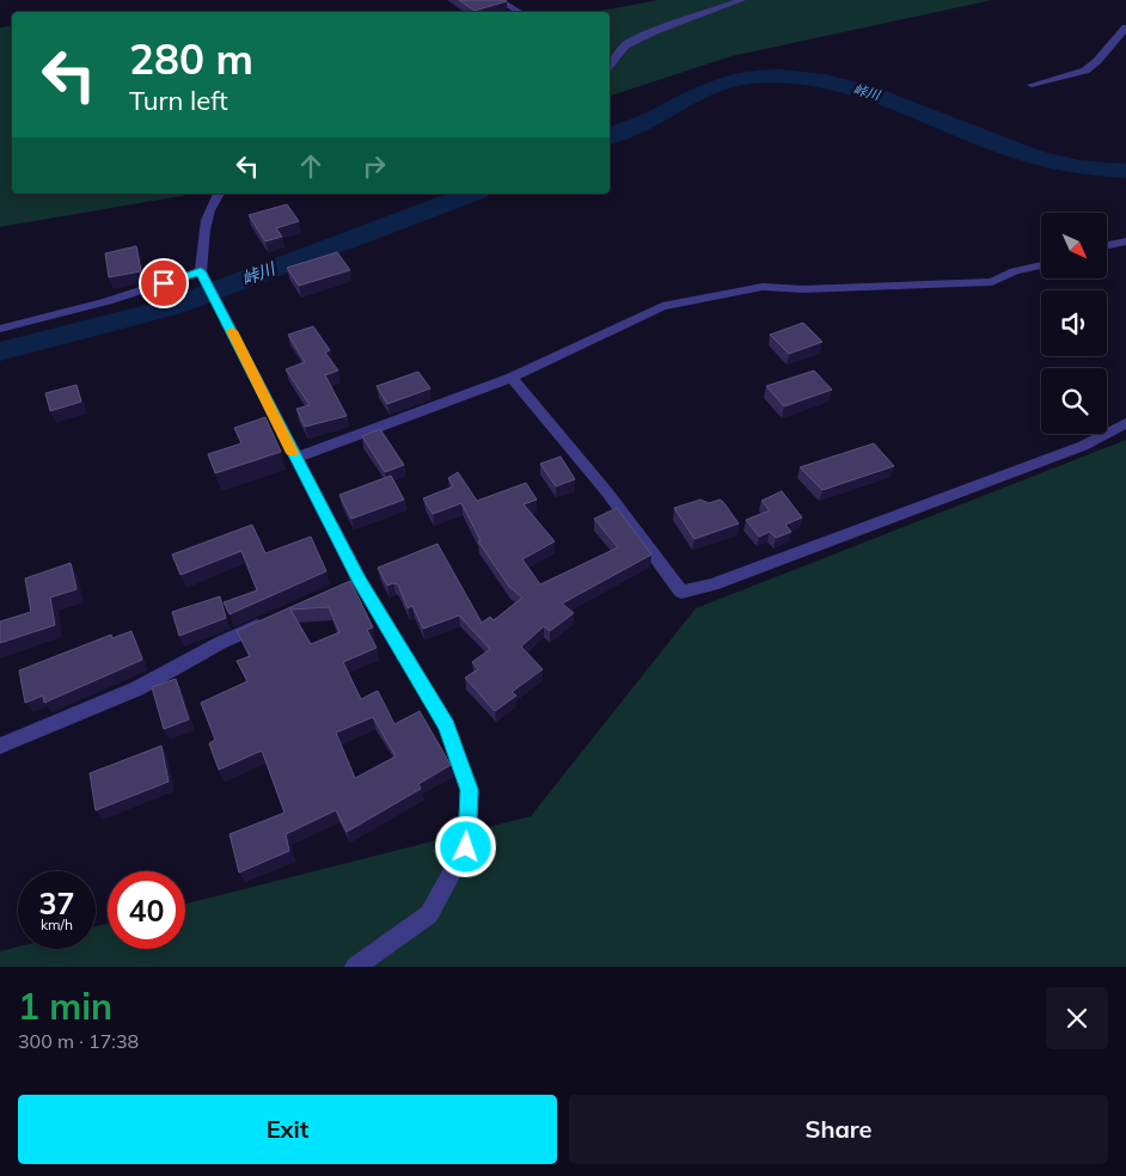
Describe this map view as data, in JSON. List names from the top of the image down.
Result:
{
  "water": ["峠川"],
  "north": "bottom right",
  "page": {
    "turn": ["280 m", "Turn left"],
    "speed": "37 km/h",
    "limit": "40",
    "heading": ["1 min", "300 m · 17:38"],
    "buttons": ["Exit", "Share"]
  }
}
